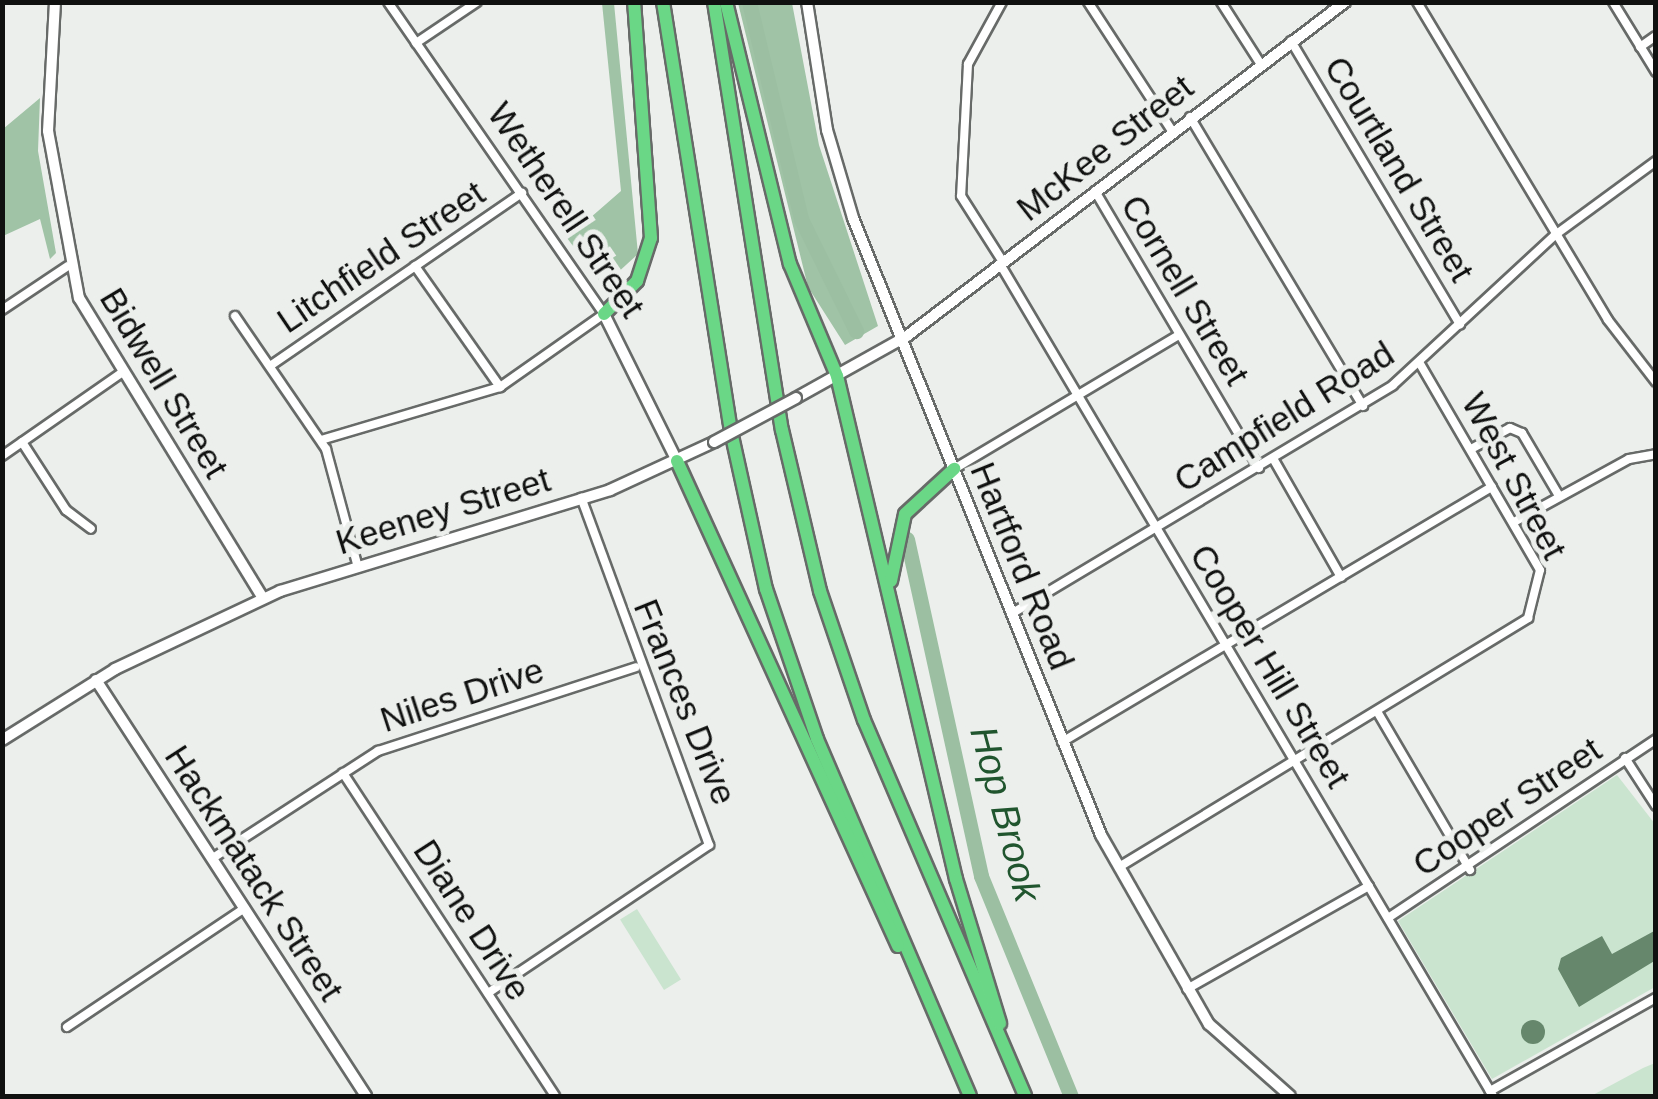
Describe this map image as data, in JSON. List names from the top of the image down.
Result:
{
  "streets": {
    "main road": [
      "McKee Street",
      "Wetherell Street",
      "Bidwell Street",
      "Keeney Street",
      "Hartford Road",
      "Hackmatack Street"
    ],
    "street": [
      "Courtland Street",
      "Litchfield Street",
      "Cornell Street",
      "Campfield Road",
      "West Street",
      "Cooper Hill Street",
      "Niles Drive",
      "Frances Drive",
      "Cooper Street",
      "Diane Drive"
    ]
  },
  "crossings": [
    ["McKee Street", "Courtland Street"],
    ["McKee Street", "Cornell Street"],
    ["McKee Street", "Keeney Street"],
    ["McKee Street", "Hartford Road"],
    ["McKee Street", "Cooper Hill Street"],
    ["Courtland Street", "Campfield Road"],
    ["Wetherell Street", "Litchfield Street"],
    ["Wetherell Street", "Keeney Street"],
    ["Cornell Street", "Campfield Road"],
    ["Bidwell Street", "Keeney Street"],
    ["Campfield Road", "West Street"],
    ["Campfield Road", "Hartford Road"],
    ["Campfield Road", "Cooper Hill Street"],
    ["West Street", "Hartford Road"],
    ["West Street", "Cooper Hill Street"],
    ["Keeney Street", "Hartford Road"],
    ["Keeney Street", "Frances Drive"],
    ["Keeney Street", "Hackmatack Street"],
    ["Cooper Hill Street", "Cooper Street"],
    ["Niles Drive", "Frances Drive"],
    ["Niles Drive", "Hackmatack Street"],
    ["Niles Drive", "Diane Drive"],
    ["Frances Drive", "Diane Drive"]
  ],
  "water": ["Hop Brook"]
}
